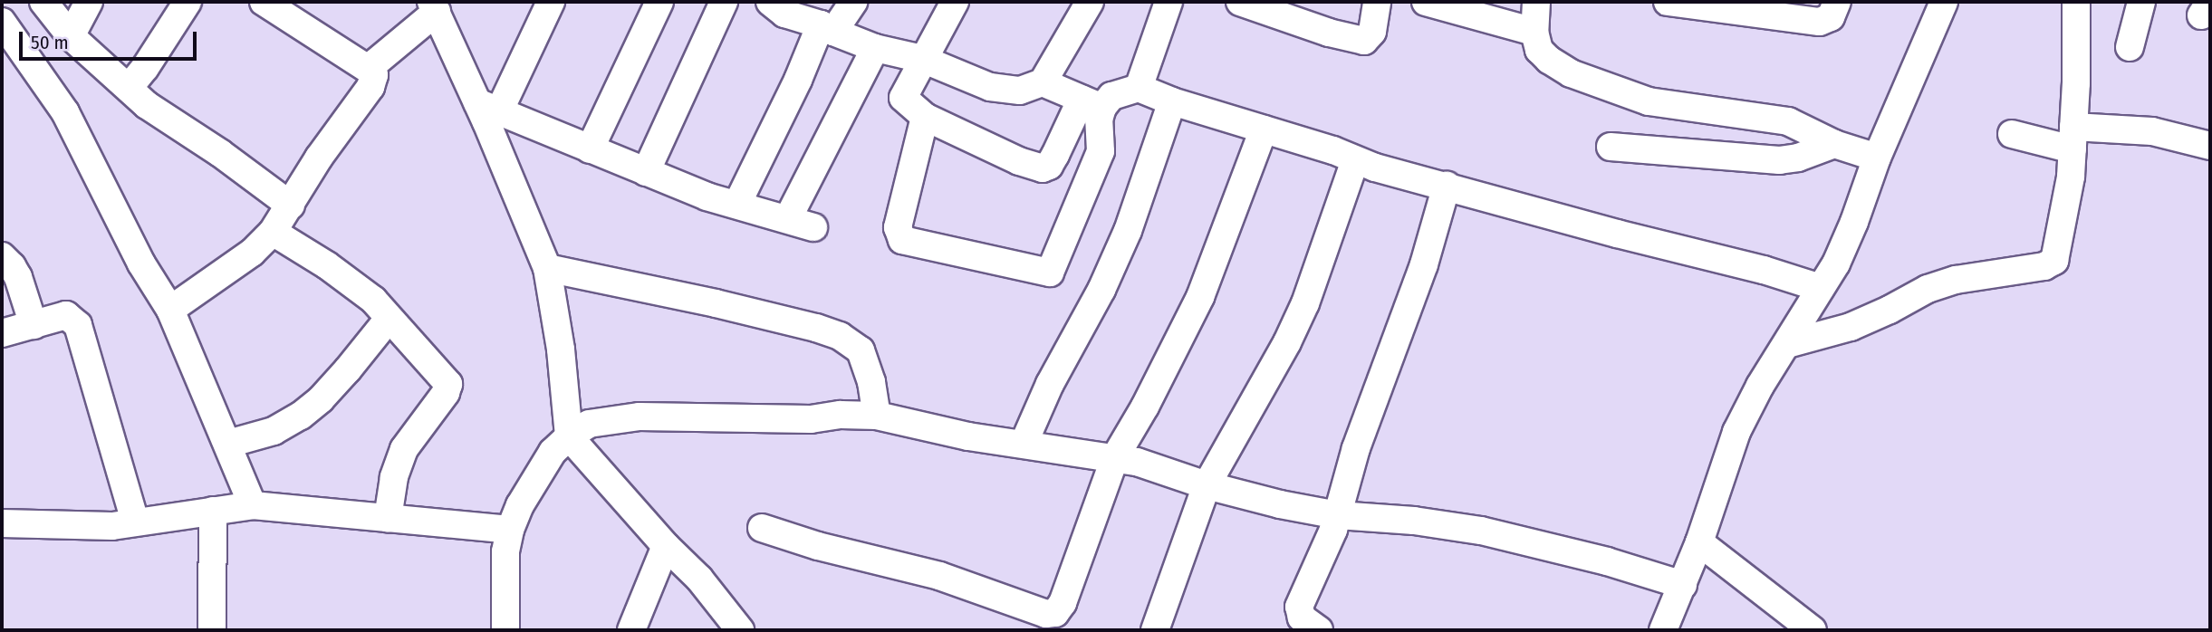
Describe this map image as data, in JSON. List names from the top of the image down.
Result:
{
  "scale_bar": "50 m"
}
